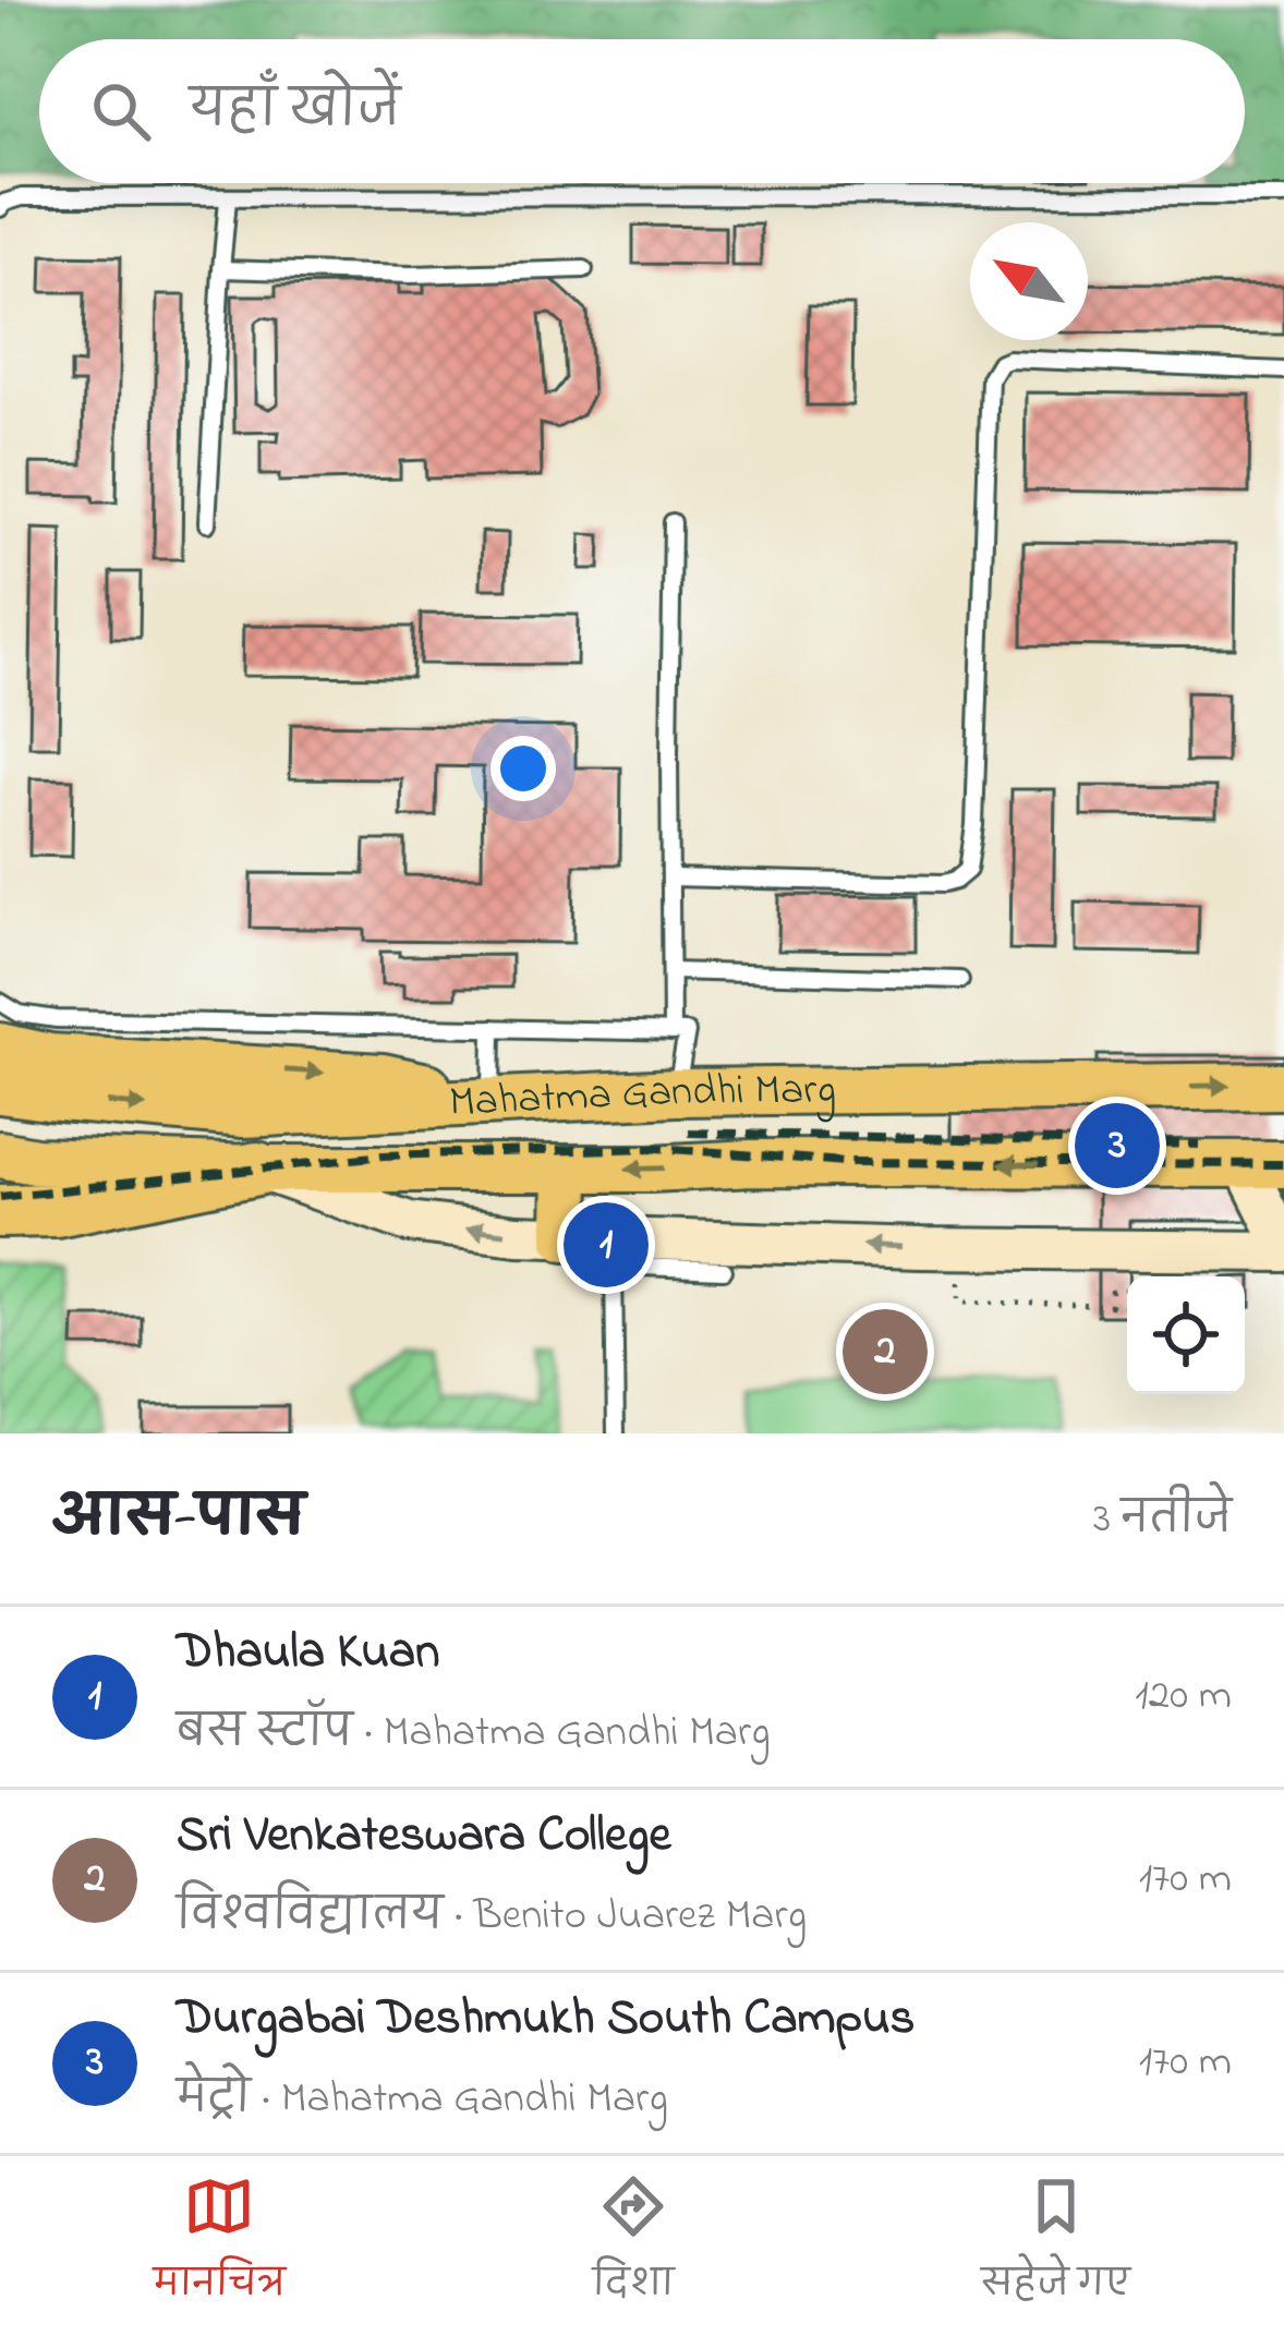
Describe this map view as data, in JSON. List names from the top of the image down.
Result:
{
  "streets": {
    "main road": ["Mahatma Gandhi Marg"]
  },
  "north": "top left",
  "page": {
    "search": "यहाँ खोजें",
    "pins": ["3", "1", "2"],
    "heading": ["आस-पास", "3 नतीजे"],
    "list": [
      {
        "mark": "1",
        "name": "Dhaula Kuan",
        "note": "बस स्टॉप · Mahatma Gandhi Marg",
        "value": "120 m"
      },
      {
        "mark": "2",
        "name": "Sri Venkateswara College",
        "note": "विश्वविद्यालय · Benito Juarez Marg",
        "value": "170 m"
      },
      {
        "mark": "3",
        "name": "Durgabai Deshmukh South Campus",
        "note": "मेट्रो · Mahatma Gandhi Marg",
        "value": "170 m"
      }
    ],
    "nav": ["मानचित्र", "दिशा", "सहेजे गए"]
  }
}
